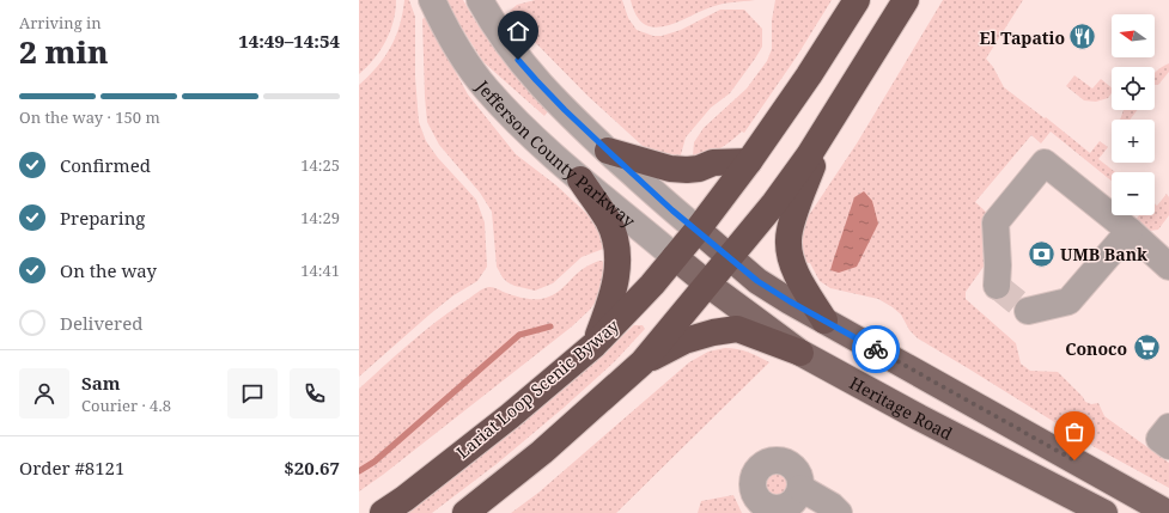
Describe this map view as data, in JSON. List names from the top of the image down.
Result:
{
  "streets": {
    "highway": ["Lariat Loop Scenic Byway"],
    "main road": ["Jefferson County Parkway", "Heritage Road"]
  },
  "crossings": [
    ["Jefferson County Parkway", "Lariat Loop Scenic Byway"],
    ["Jefferson County Parkway", "Heritage Road"]
  ],
  "places": {
    "restaurant": ["El Tapatio"],
    "bank": ["UMB Bank"],
    "supermarket": ["Conoco"]
  },
  "north": "left",
  "page": {
    "heading": ["2 min", "Arriving in", "14:49–14:54"],
    "panel": [
      "Sam",
      "Courier · 4.8",
      "Order #8121",
      "$20.67"
    ],
    "map_buttons": ["+", "−"],
    "bar": "On the way · 150 m",
    "list": [
      ["Confirmed", "14:25"],
      ["Preparing", "14:29"],
      ["On the way", "14:41"],
      "Delivered"
    ]
  }
}
